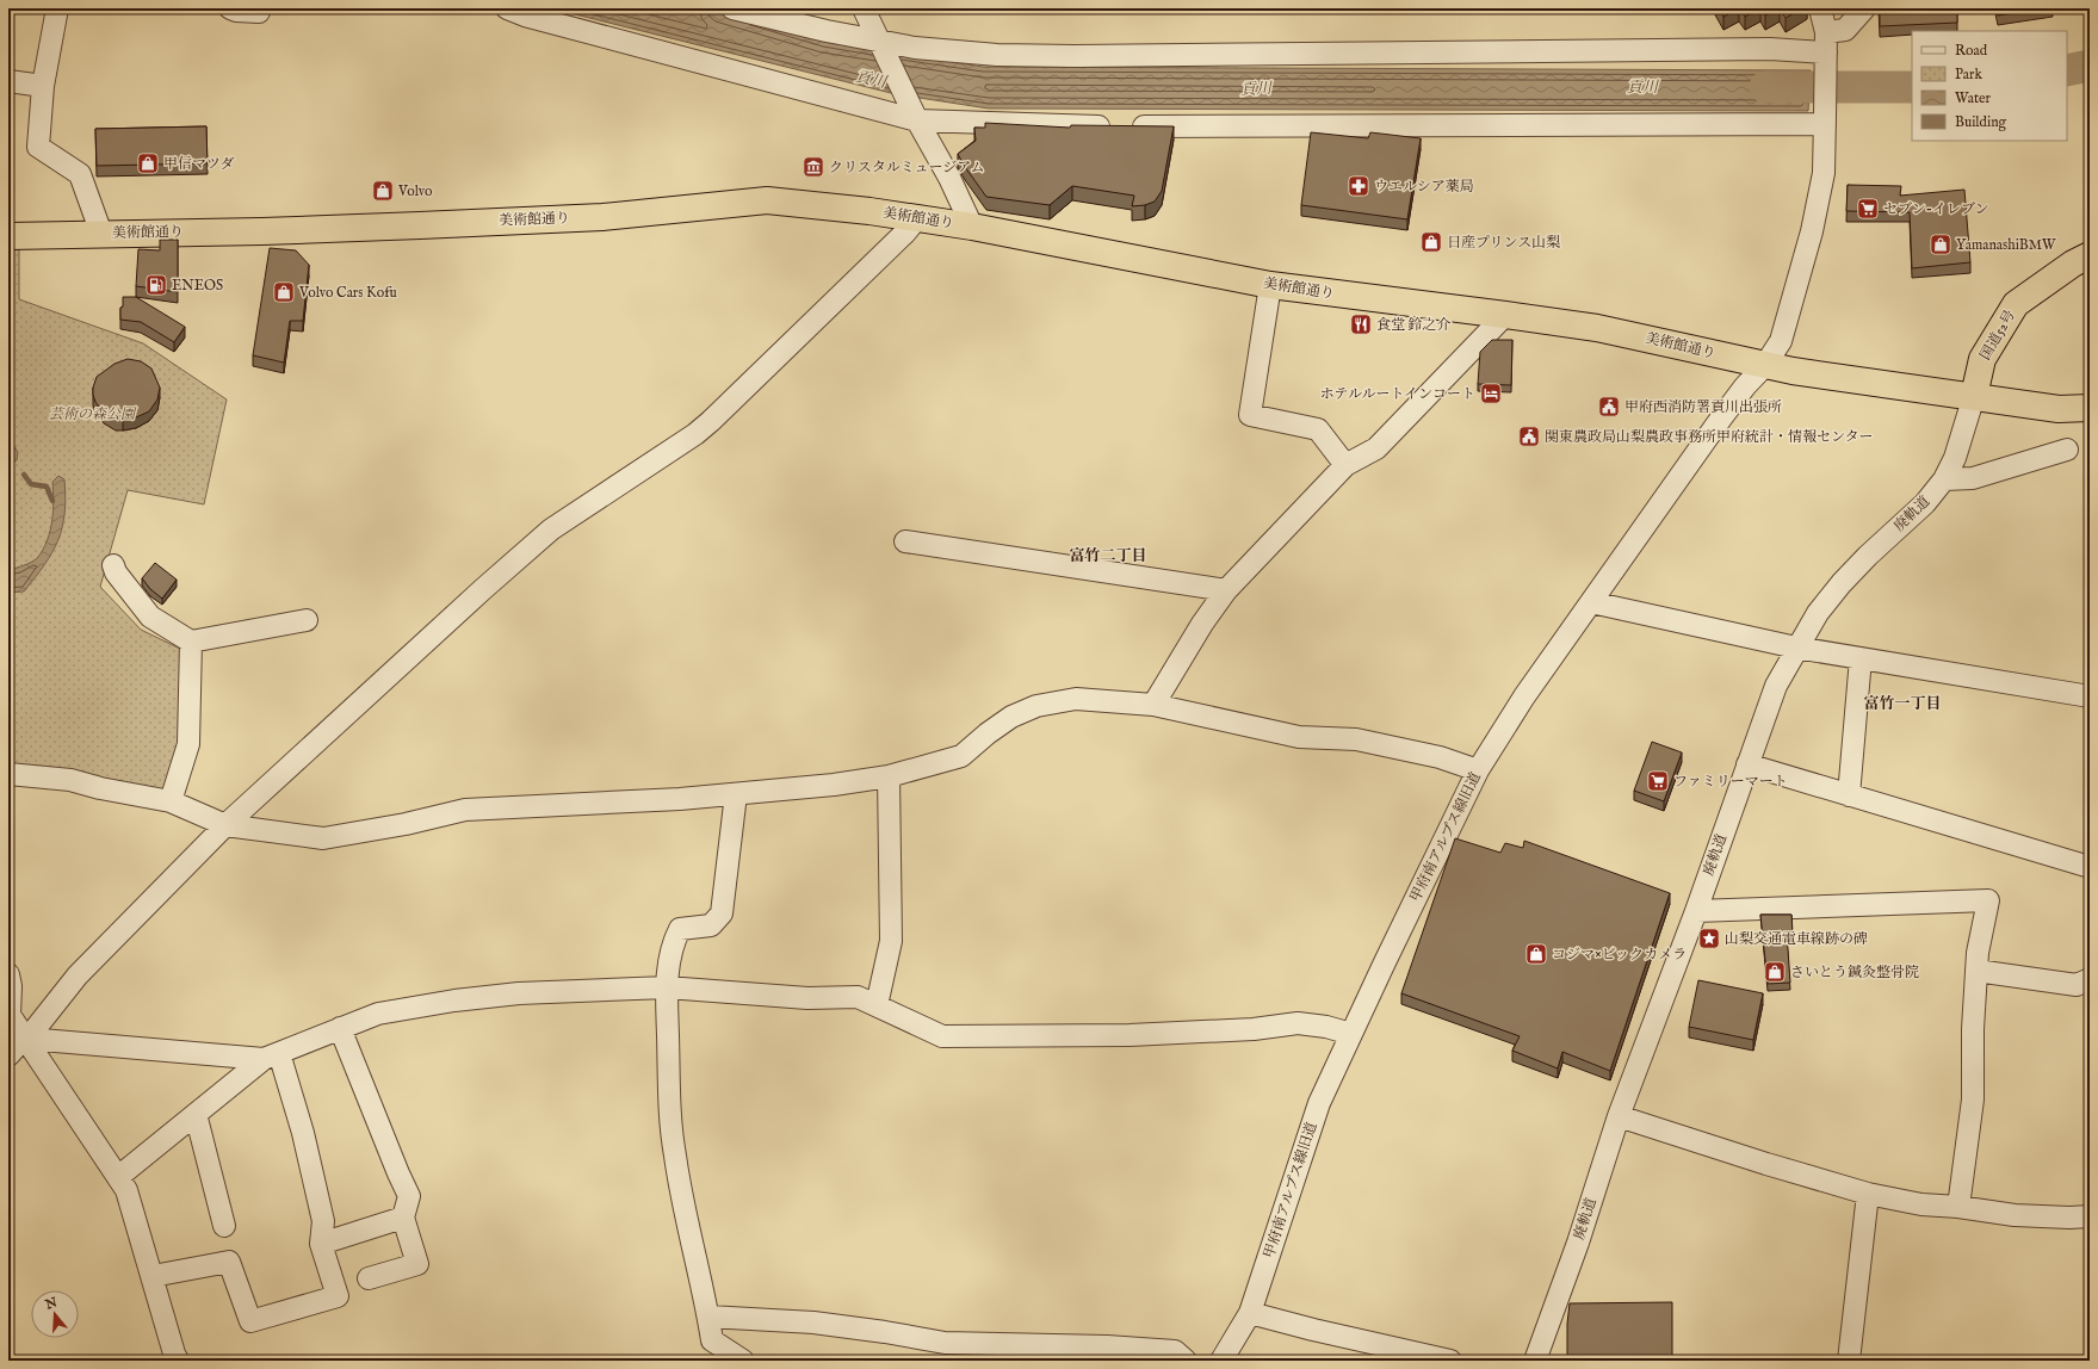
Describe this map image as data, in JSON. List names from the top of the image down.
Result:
{
  "streets": {
    "highway": ["美術館通り", "国道52号"],
    "street": ["廃軌道", "甲府南アルプス線旧道"]
  },
  "crossings": [
    ["美術館通り", "国道52号"],
    ["美術館通り", "廃軌道"],
    ["美術館通り", "甲府南アルプス線旧道"],
    ["国道52号", "廃軌道"]
  ],
  "districts": ["富竹二丁目", "富竹一丁目"],
  "water": ["貢川"],
  "parks": ["芸術の森公園"],
  "places": {
    "shop": [
      "甲信マツダ",
      "Volvo",
      "日産プリンス山梨",
      "YamanashiBMW",
      "Volvo Cars Kofu",
      "コジマ×ビックカメラ",
      "さいとう鍼灸整骨院"
    ],
    "museum": ["クリスタルミュージアム"],
    "pharmacy": ["ウエルシア薬局"],
    "supermarket": ["セブン-イレブン", "ファミリーマート"],
    "fuel station": ["ENEOS"],
    "restaurant": ["食堂 鈴之介"],
    "hotel": ["ホテルルートインコート"],
    "public building": ["甲府西消防署貢川出張所", "関東農政局山梨農政事務所甲府統計・情報センター"],
    "place": ["山梨交通電車線跡の碑"]
  },
  "legend": [
    "Road",
    "Park",
    "Water",
    "Building"
  ],
  "north": "top"
}
